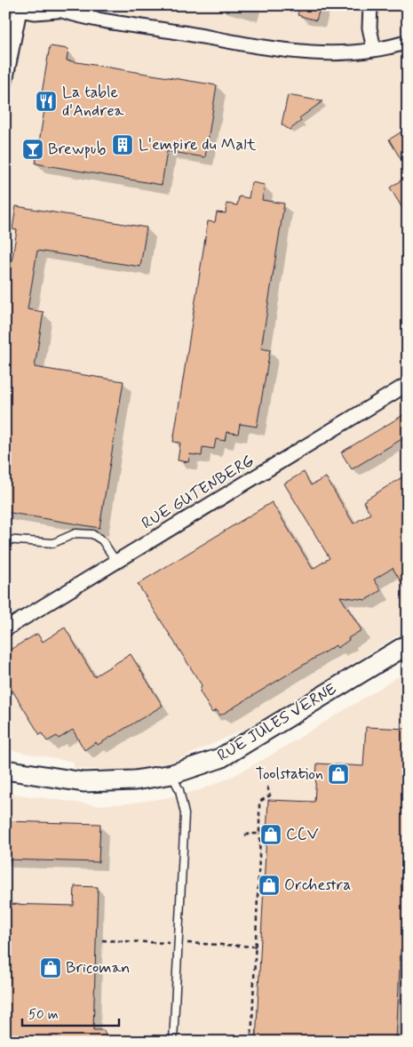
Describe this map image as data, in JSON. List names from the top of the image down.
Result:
{
  "streets": {
    "main road": ["RUE JULES VERNE"],
    "street": ["RUE GUTENBERG"]
  },
  "places": {
    "restaurant": ["La table d'Andrea"],
    "building": ["L'empire du Malt"],
    "bar": ["Brewpub"],
    "shop": [
      "Toolstation",
      "CCV",
      "Orchestra",
      "Bricoman"
    ]
  },
  "scale_bar": "50 m"
}
